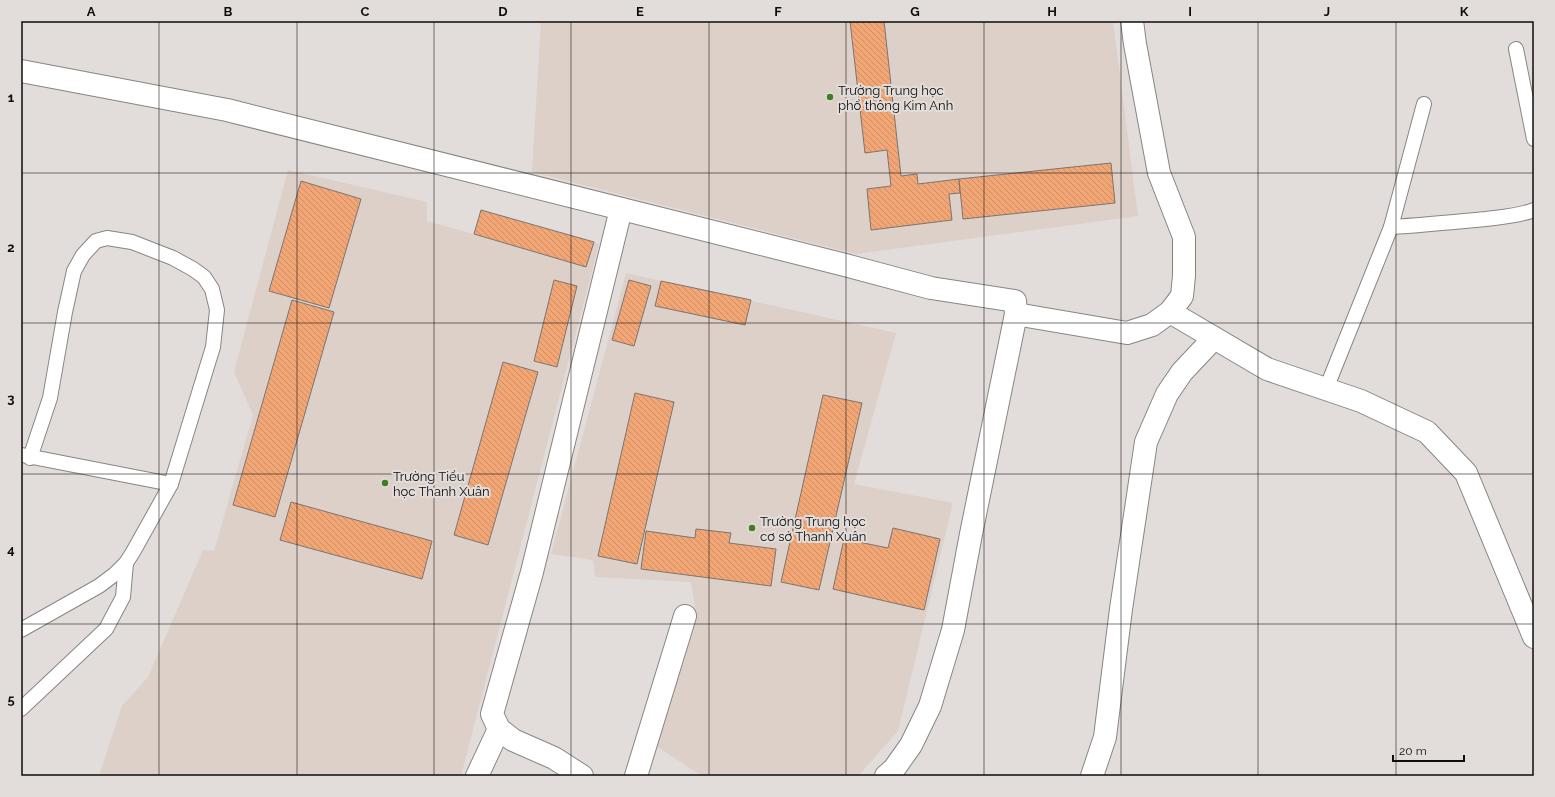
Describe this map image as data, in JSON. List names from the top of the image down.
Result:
{
  "places": ["Trường Trung học phổ thông Kim Anh", "Trường Tiểu học Thanh Xuân", "Trường Trung học cơ sở Thanh Xuân"],
  "scale_bar": "20 m",
  "grid": {
    "columns": [
      "A",
      "B",
      "C",
      "D",
      "E",
      "F",
      "G",
      "H",
      "I",
      "J",
      "K"
    ],
    "rows": [
      "1",
      "2",
      "3",
      "4",
      "5"
    ]
  }
}
